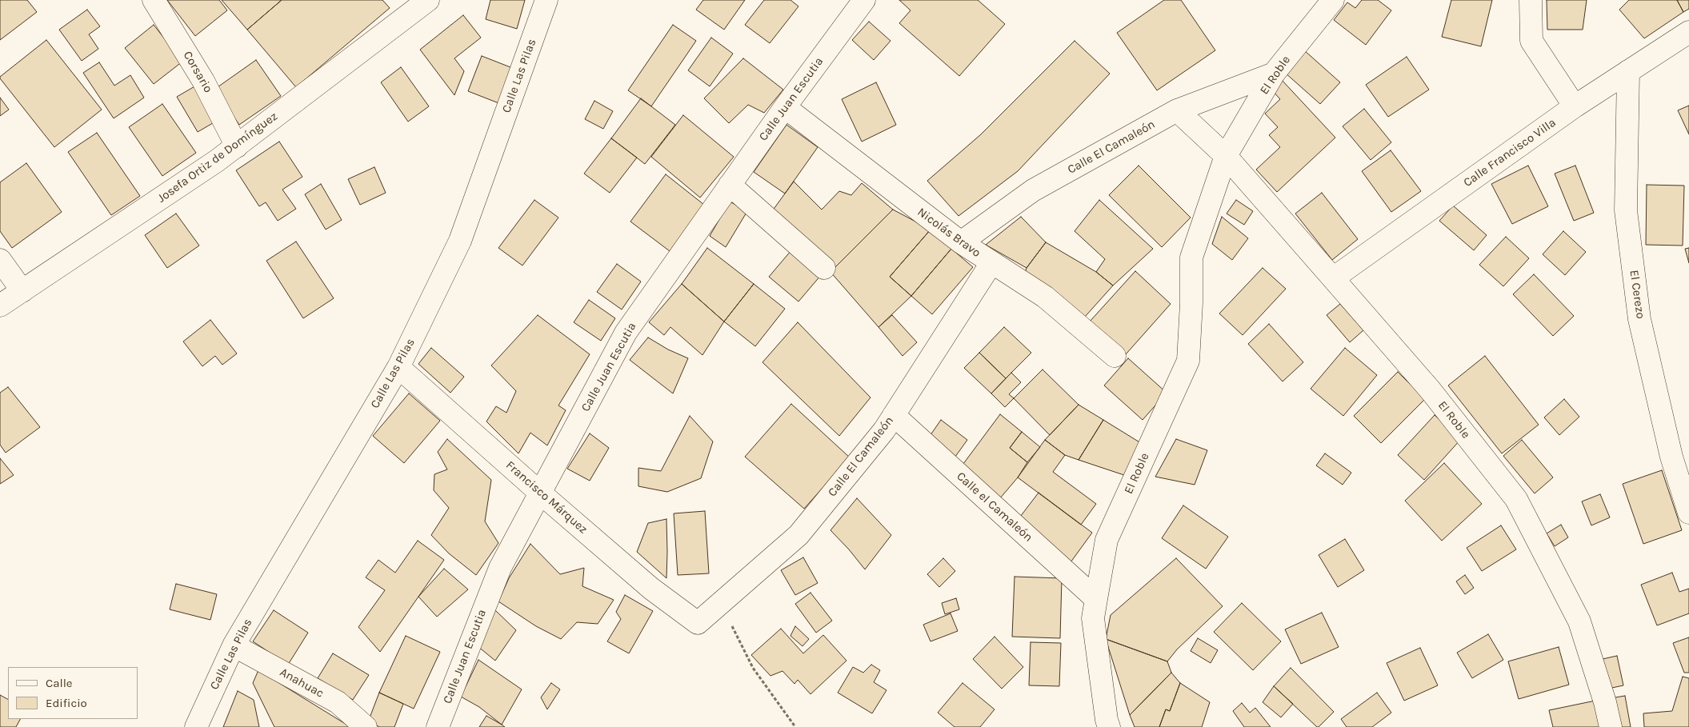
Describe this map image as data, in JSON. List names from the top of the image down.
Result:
{
  "streets": {
    "street": [
      "Corsario",
      "El Roble",
      "Calle Las Pilas",
      "Calle Juan Escutia",
      "Calle El Camaleón",
      "Calle Francisco Villa",
      "Josefa Ortiz de Domínguez",
      "Nicolás Bravo",
      "El Cerezo",
      "Francisco Márquez",
      "Calle el Camaleón",
      "Anahuac"
    ]
  },
  "crossings": [
    ["Corsario", "Josefa Ortiz de Domínguez"],
    ["El Roble", "Calle El Camaleón"],
    ["El Roble", "Calle Francisco Villa"],
    ["El Roble", "Calle el Camaleón"],
    ["Calle Las Pilas", "Francisco Márquez"],
    ["Calle Las Pilas", "Anahuac"],
    ["Calle Juan Escutia", "Nicolás Bravo"],
    ["Calle Juan Escutia", "Francisco Márquez"],
    ["Calle El Camaleón", "Nicolás Bravo"],
    ["Calle El Camaleón", "Francisco Márquez"],
    ["Calle El Camaleón", "Calle el Camaleón"],
    ["Calle Francisco Villa", "El Cerezo"]
  ],
  "legend": ["Calle", "Edificio"]
}
